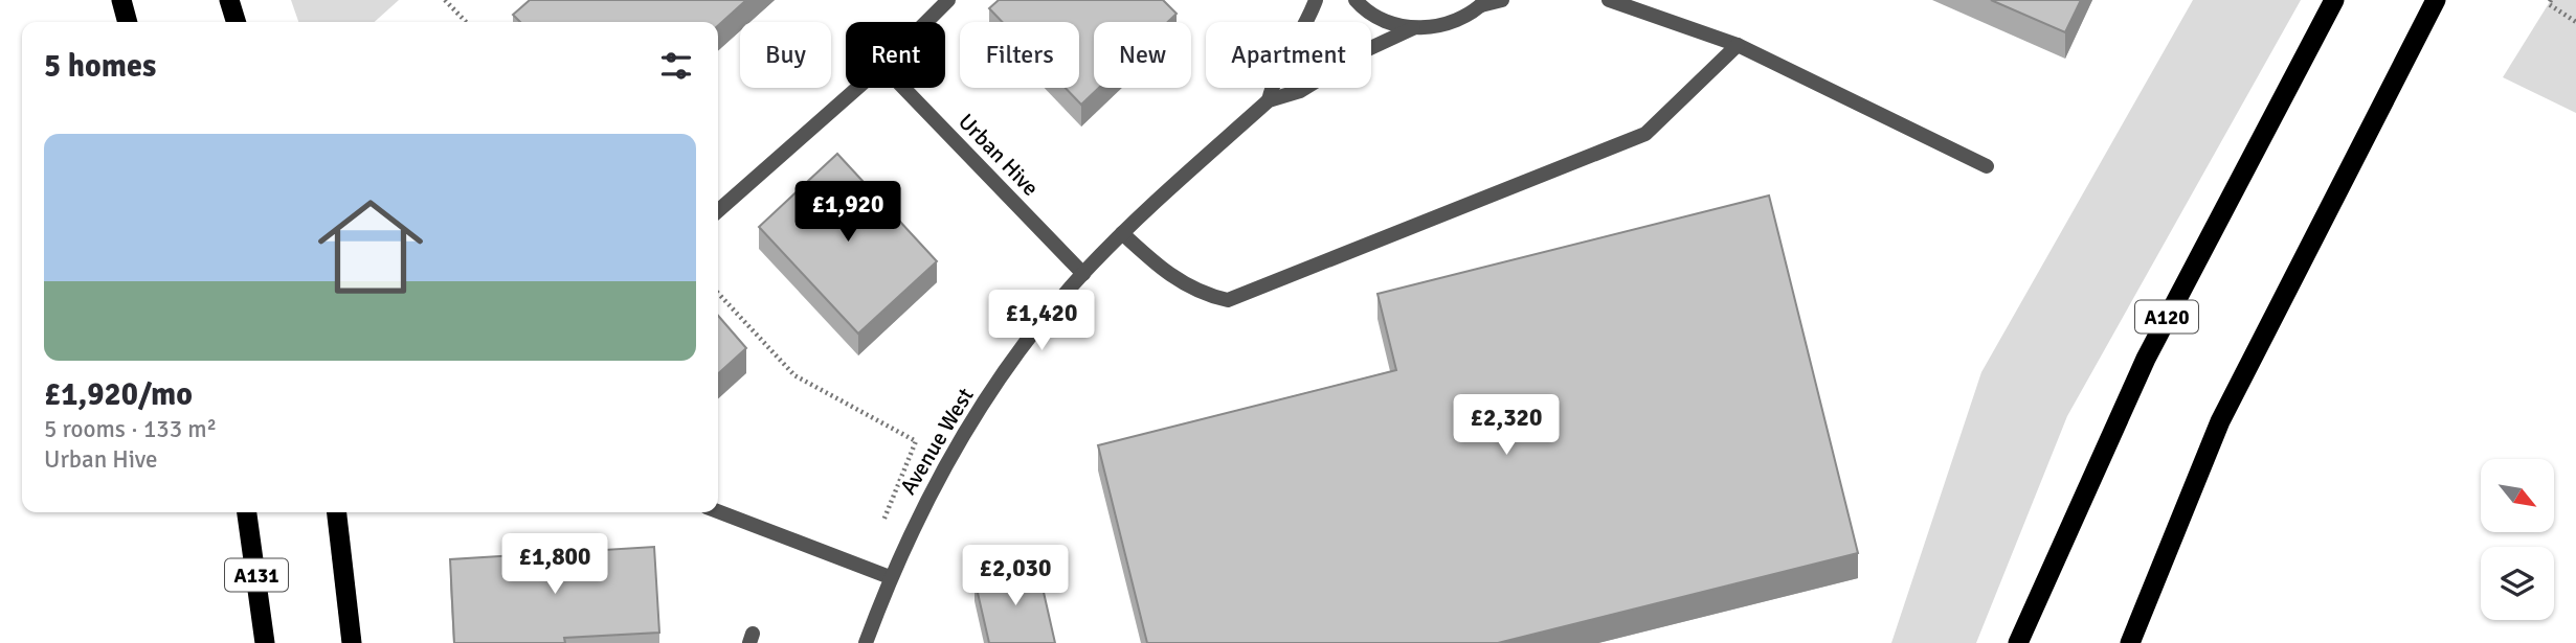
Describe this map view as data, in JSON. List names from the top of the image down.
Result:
{
  "streets": {
    "highway": ["A120", "A131"],
    "street": ["Urban Hive", "Avenue West"]
  },
  "crossings": [
    ["Urban Hive", "Avenue West"]
  ],
  "north": "bottom right",
  "page": {
    "chip": [
      "Buy",
      "Rent",
      "Filters",
      "New",
      "Apartment"
    ],
    "heading": "5 homes",
    "list": [
      {
        "name": "£1,920/mo",
        "note": "5 rooms · 133 m² · Urban Hive"
      }
    ],
    "price": [
      "£1,920",
      "£1,420",
      "£2,320",
      "£1,800",
      "£2,030"
    ]
  }
}
